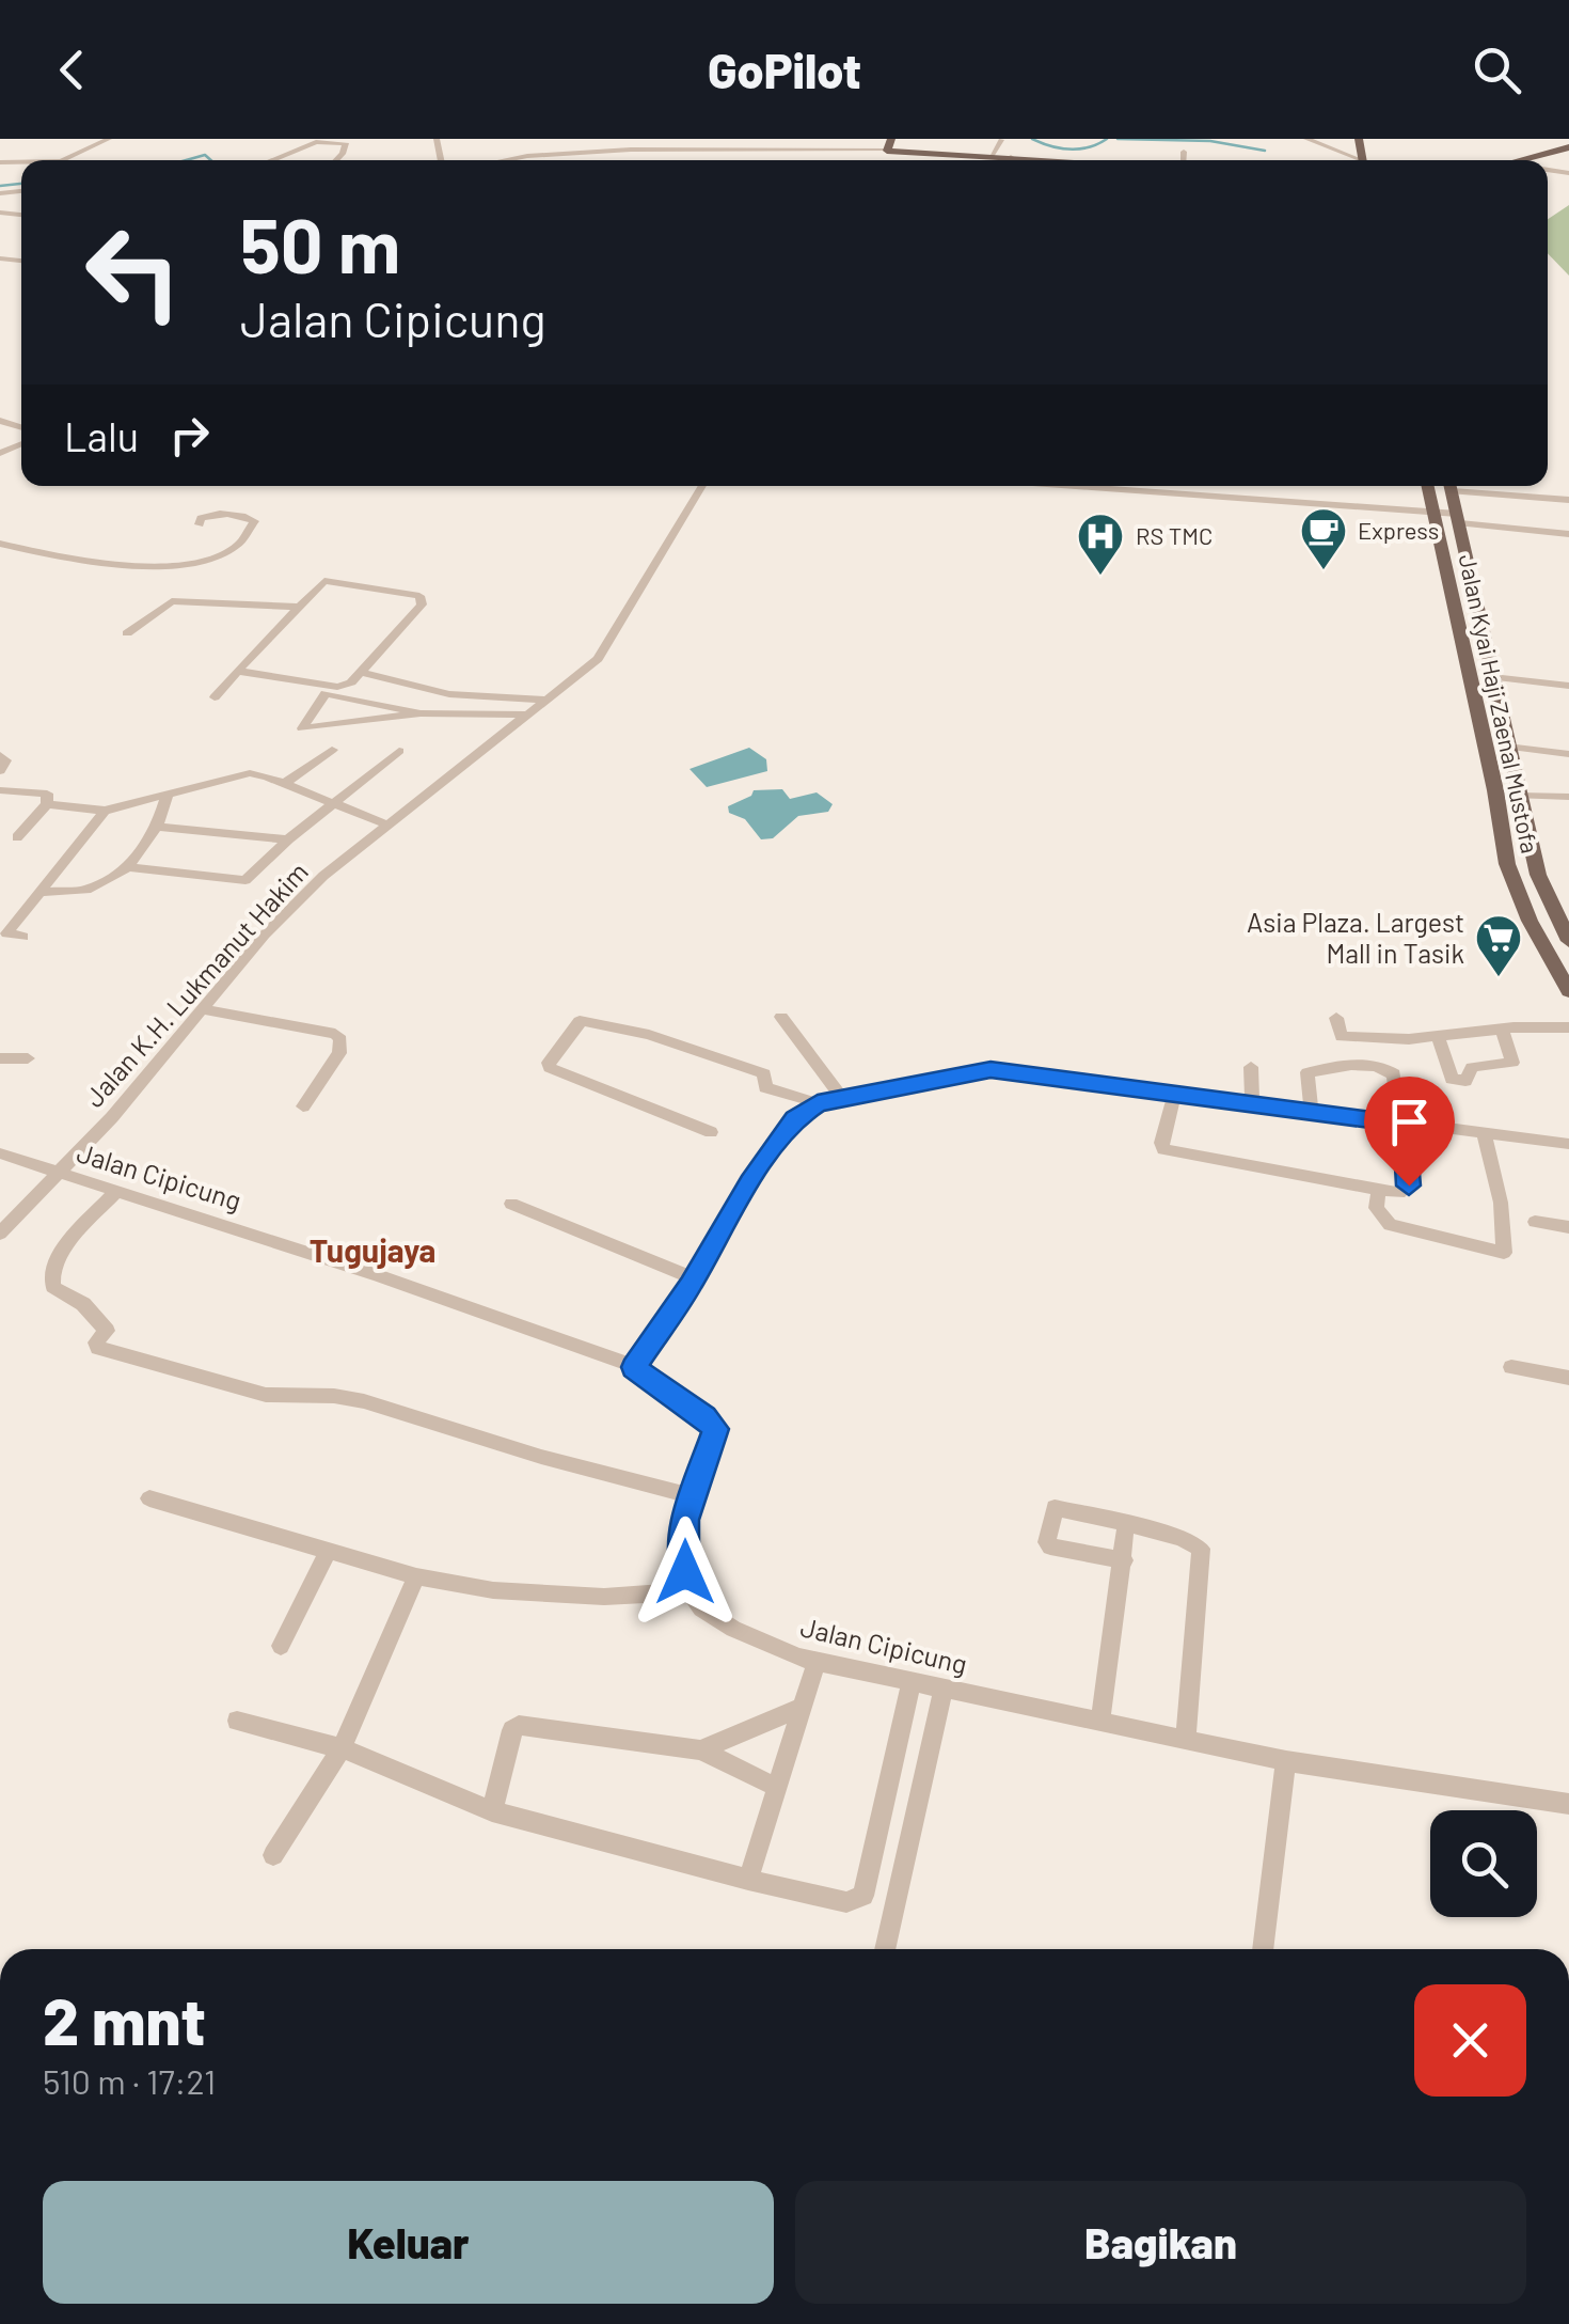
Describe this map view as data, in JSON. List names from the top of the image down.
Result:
{
  "streets": {
    "main road": ["Jalan Kyai Haji Zaenal Mustofa"],
    "street": ["Jalan K.H. Lukmanut Hakim", "Jalan Cipicung"]
  },
  "crossings": [
    ["Jalan K.H. Lukmanut Hakim", "Jalan Cipicung"]
  ],
  "districts": ["Tugujaya"],
  "places": {
    "cafe": ["Express"],
    "hospital": ["RS TMC"],
    "supermarket": ["Asia Plaza. Largest Mall in Tasik"]
  },
  "page": {
    "header": "GoPilot",
    "turn": ["50 m", "Jalan Cipicung"],
    "then": "Lalu",
    "heading": ["2 mnt", "510 m · 17:21"],
    "buttons": ["Keluar", "Bagikan"]
  }
}
